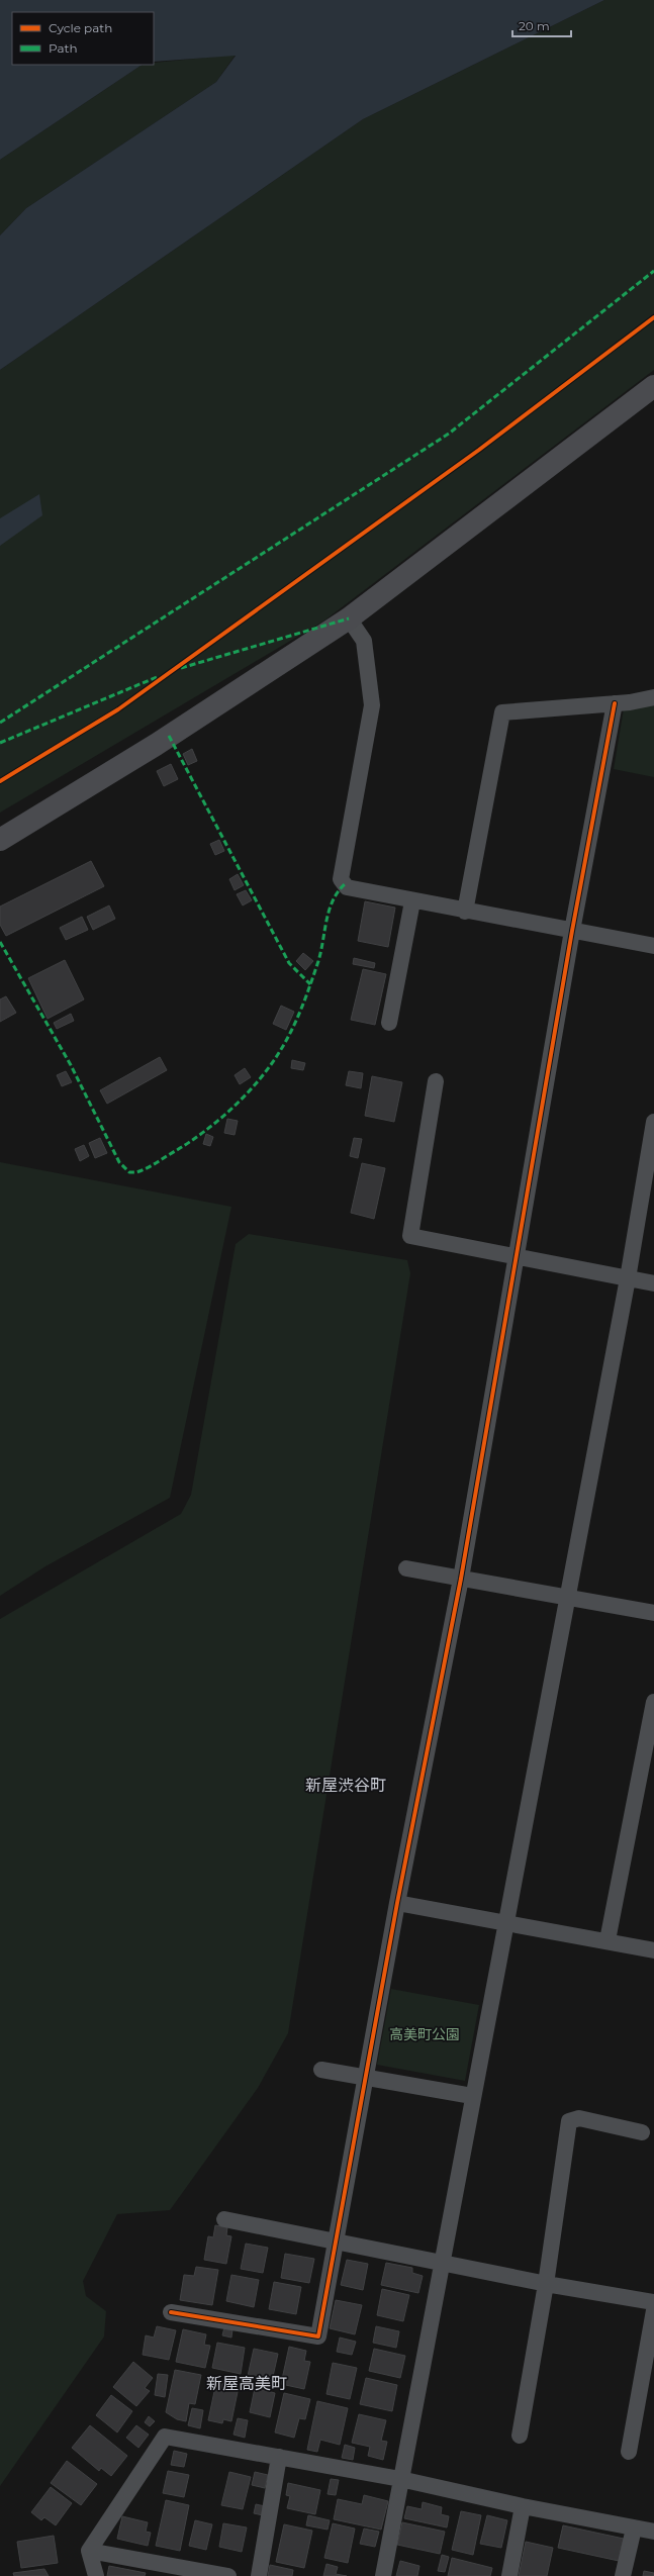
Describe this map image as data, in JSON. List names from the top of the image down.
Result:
{
  "districts": ["新屋渋谷町", "新屋高美町"],
  "parks": ["高美町公園"],
  "legend": ["Cycle path", "Path"],
  "scale_bar": "20 m"
}
